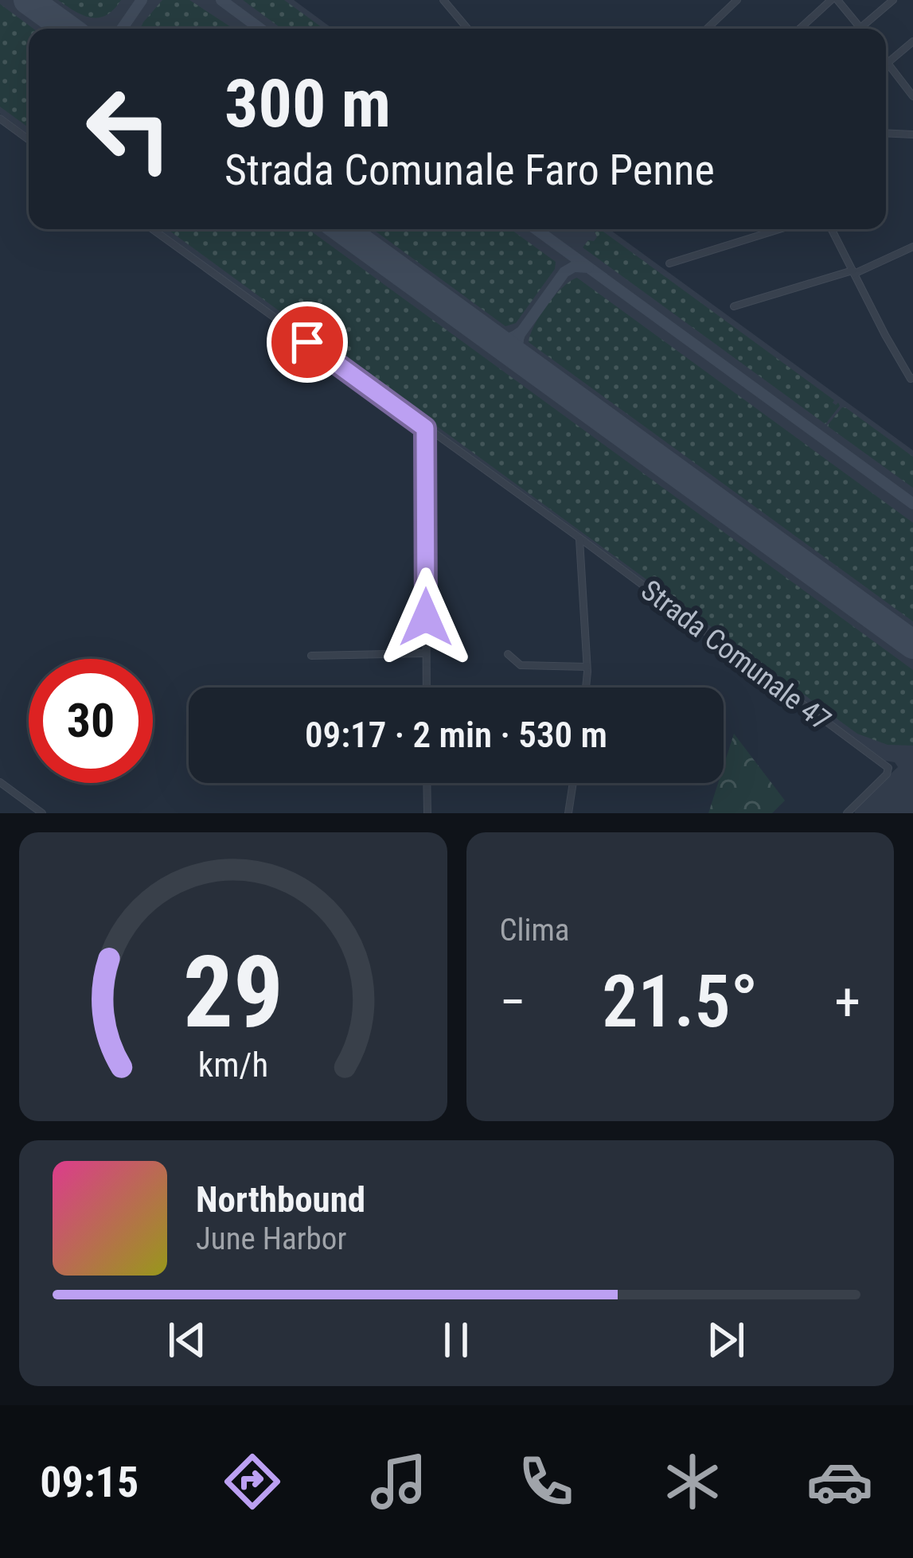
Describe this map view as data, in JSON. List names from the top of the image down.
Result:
{
  "streets": {
    "street": ["Strada Comunale 47"]
  },
  "page": {
    "turn": ["300 m", "Strada Comunale Faro Penne"],
    "limit": "30",
    "trip": "09:17 · 2 min · 530 m",
    "tile": "Clima",
    "heat": ["−", "21.5°", "+"],
    "song": ["Northbound", "June Harbor"],
    "tabs": "09:15",
    "gauge": ["29", "km/h"]
  }
}
